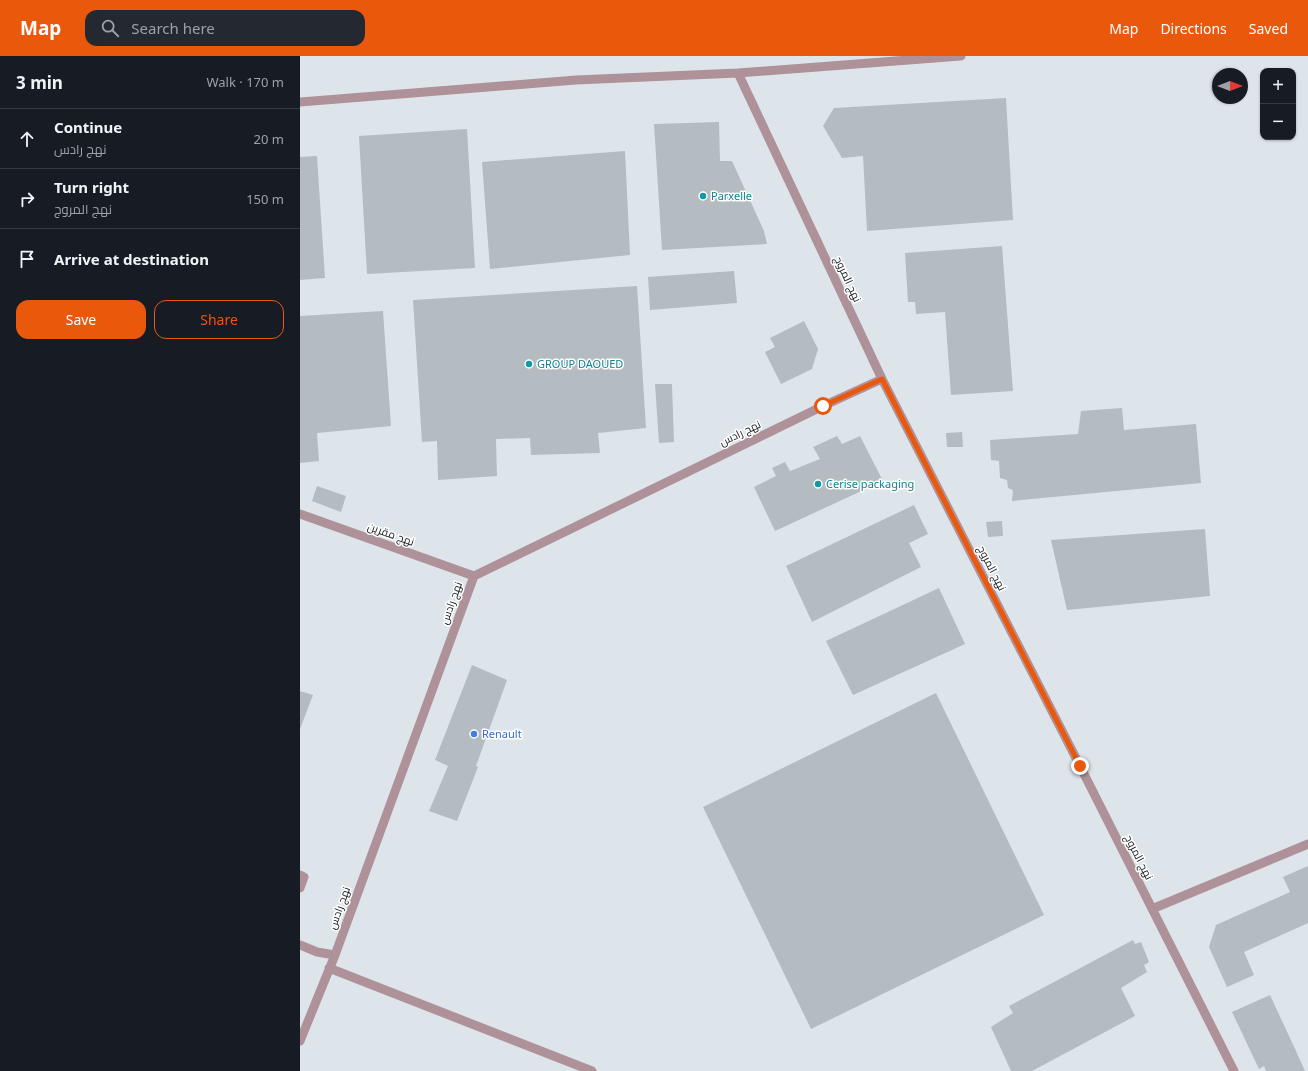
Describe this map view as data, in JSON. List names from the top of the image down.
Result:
{
  "streets": {
    "lane": ["نهج المروج", "نهج رادس", "نهج مقرين"]
  },
  "crossings": [
    ["نهج المروج", "نهج رادس"],
    ["نهج رادس", "نهج مقرين"]
  ],
  "places": [
    "Parxelle",
    "GROUP DAOUED",
    "Cerise packaging",
    "Renault"
  ],
  "north": "right",
  "page": {
    "header": "Map",
    "search": "Search here",
    "nav": ["Map", "Directions", "Saved"],
    "heading": ["3 min", "Walk · 170 m"],
    "map_buttons": ["+", "−"],
    "list": [
      ["Continue", "نهج رادس", "20 m"],
      ["Turn right", "نهج المروج", "150 m"],
      "Arrive at destination"
    ],
    "buttons": ["Save", "Share"]
  }
}
